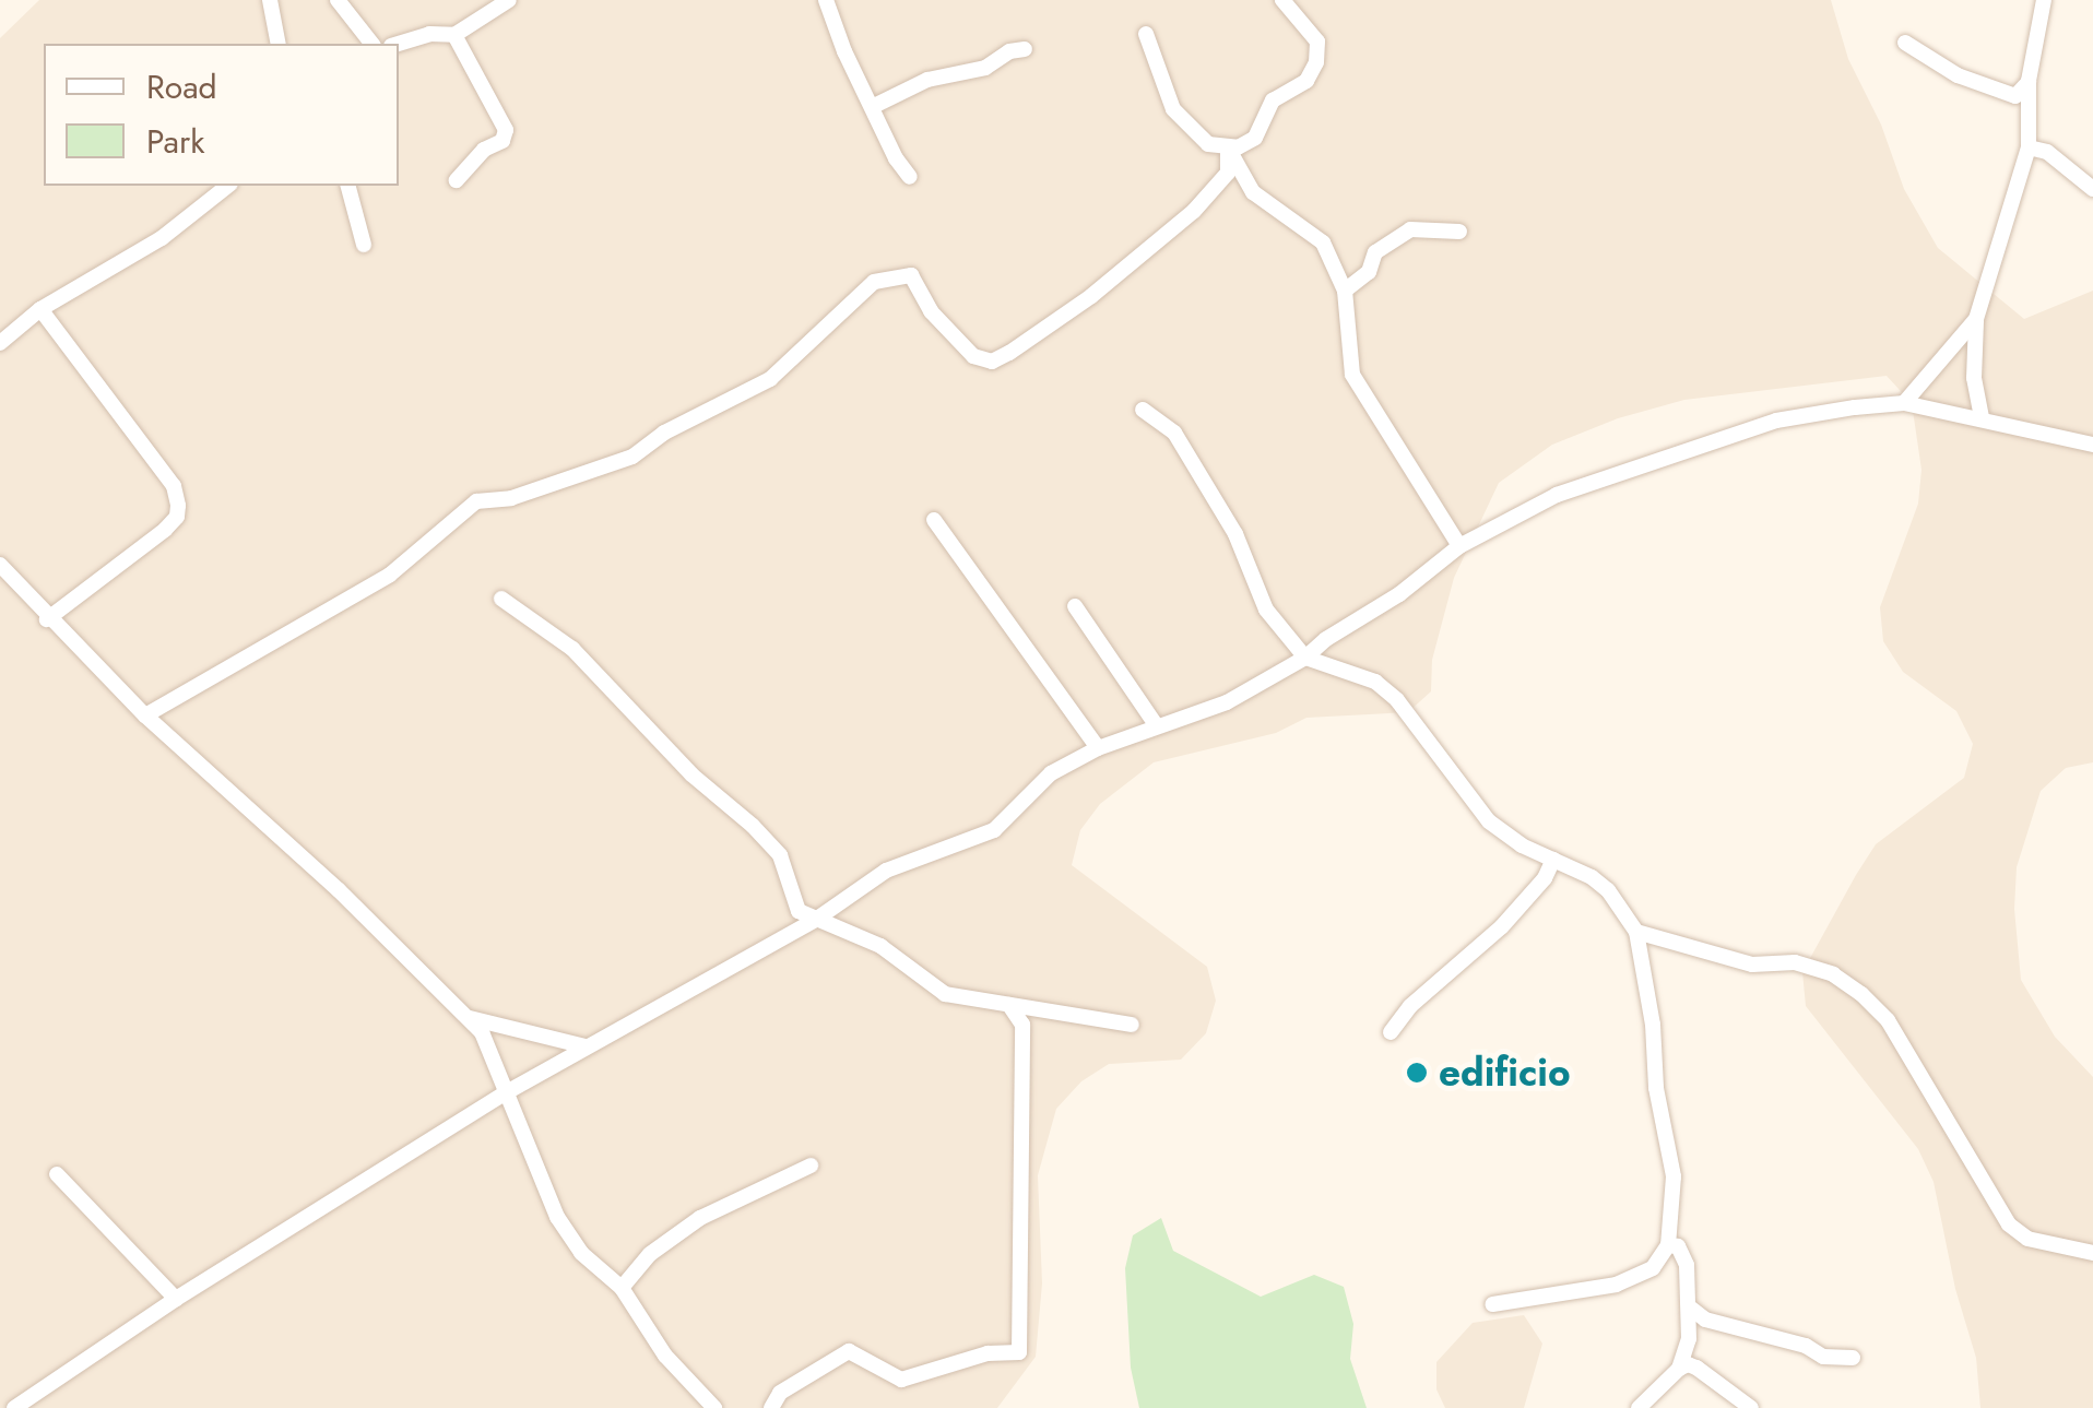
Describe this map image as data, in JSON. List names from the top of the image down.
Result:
{
  "places": ["edificio"],
  "legend": ["Road", "Park"]
}
